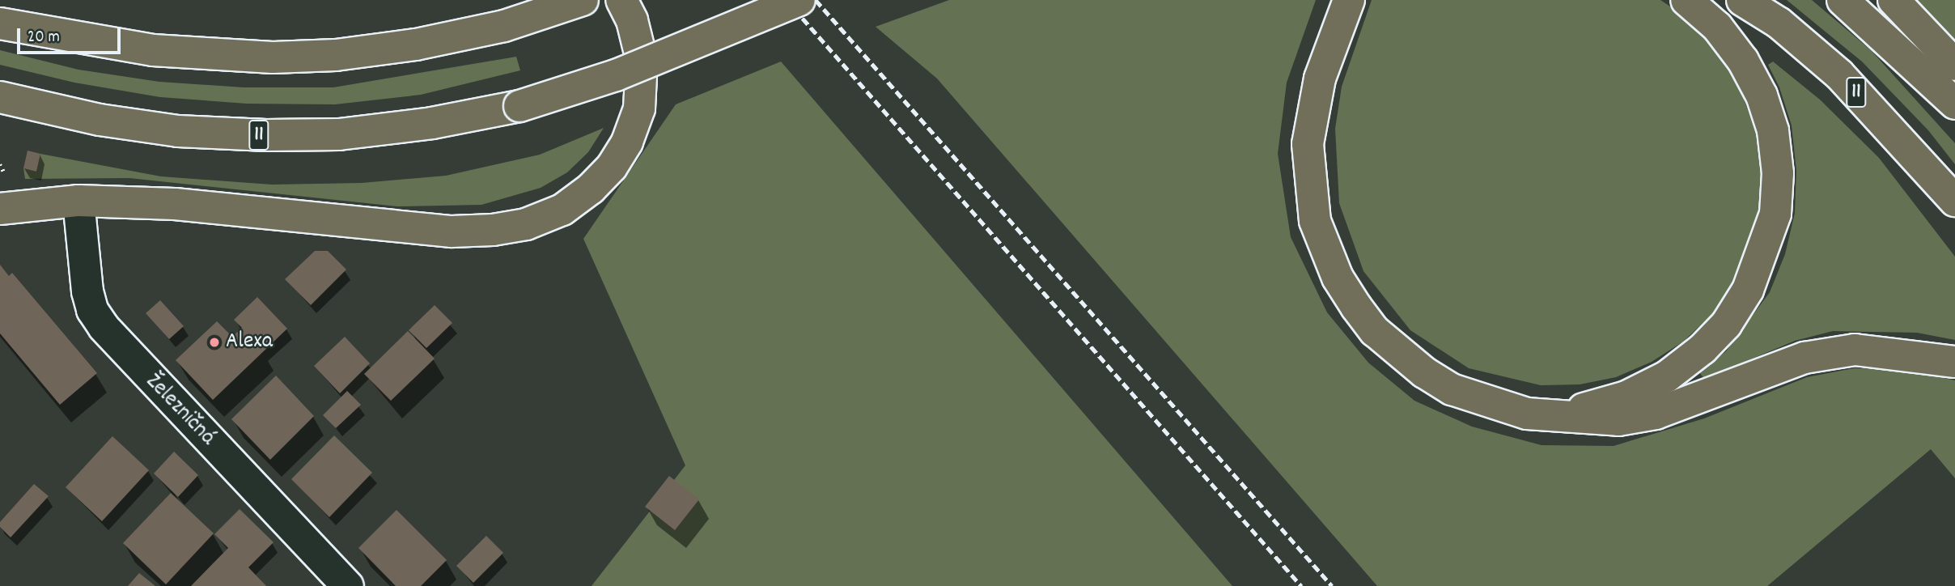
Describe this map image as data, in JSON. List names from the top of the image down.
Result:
{
  "streets": {
    "main road": ["11"],
    "street": ["Železničná"]
  },
  "places": ["Alexa"],
  "scale_bar": "20 m"
}
